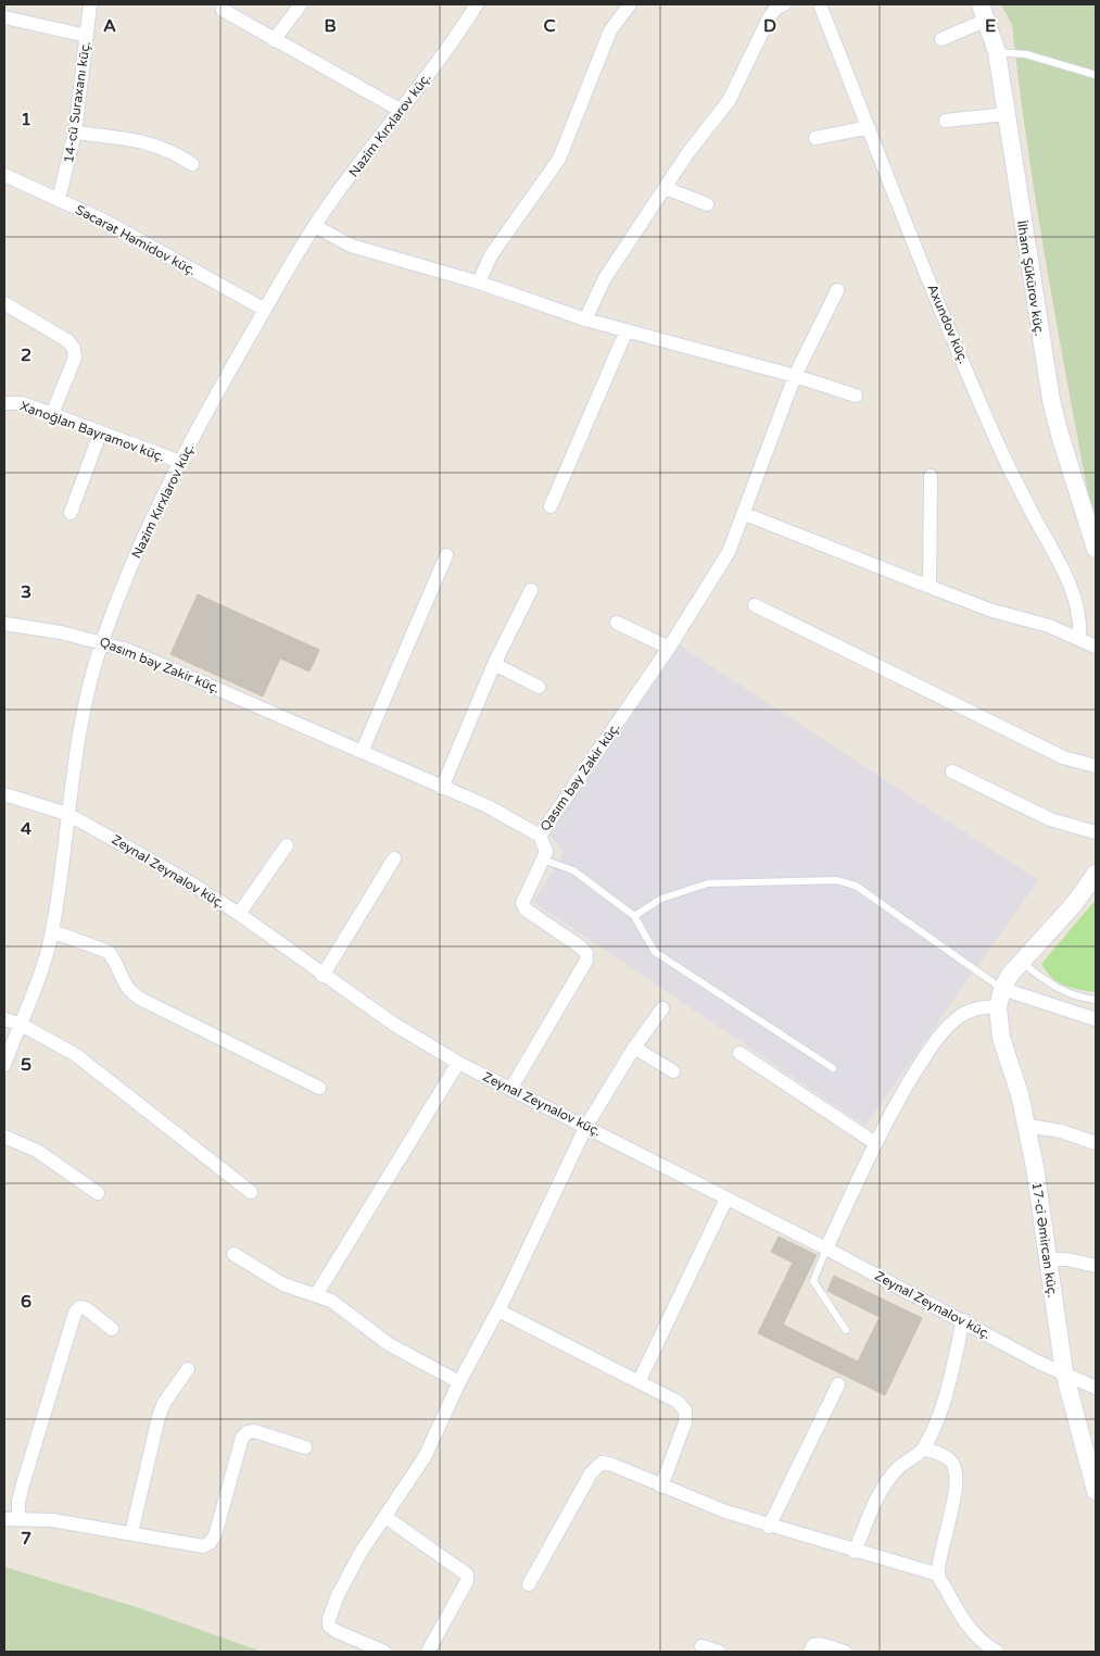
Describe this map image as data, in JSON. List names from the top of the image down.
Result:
{
  "streets": {
    "street": [
      "14-cü Suraxanı küç.",
      "Nazim Kırxlarov küç.",
      "Səcarət Həmidov küç.",
      "İlham Şükürov küç.",
      "Axundov küç.",
      "Xanoğlan Bayramov küç.",
      "Qasım bəy Zakir küç.",
      "Zeynal Zeynalov küç.",
      "17-ci Əmircan küç."
    ]
  },
  "crossings": [
    ["14-cü Suraxanı küç.", "Səcarət Həmidov küç."],
    ["Nazim Kırxlarov küç.", "Səcarət Həmidov küç."],
    ["Nazim Kırxlarov küç.", "Xanoğlan Bayramov küç."],
    ["Nazim Kırxlarov küç.", "Qasım bəy Zakir küç."],
    ["Nazim Kırxlarov küç.", "Zeynal Zeynalov küç."],
    ["Zeynal Zeynalov küç.", "17-ci Əmircan küç."]
  ],
  "grid": {
    "columns": [
      "A",
      "B",
      "C",
      "D",
      "E"
    ],
    "rows": [
      "1",
      "2",
      "3",
      "4",
      "5",
      "6",
      "7"
    ]
  }
}
